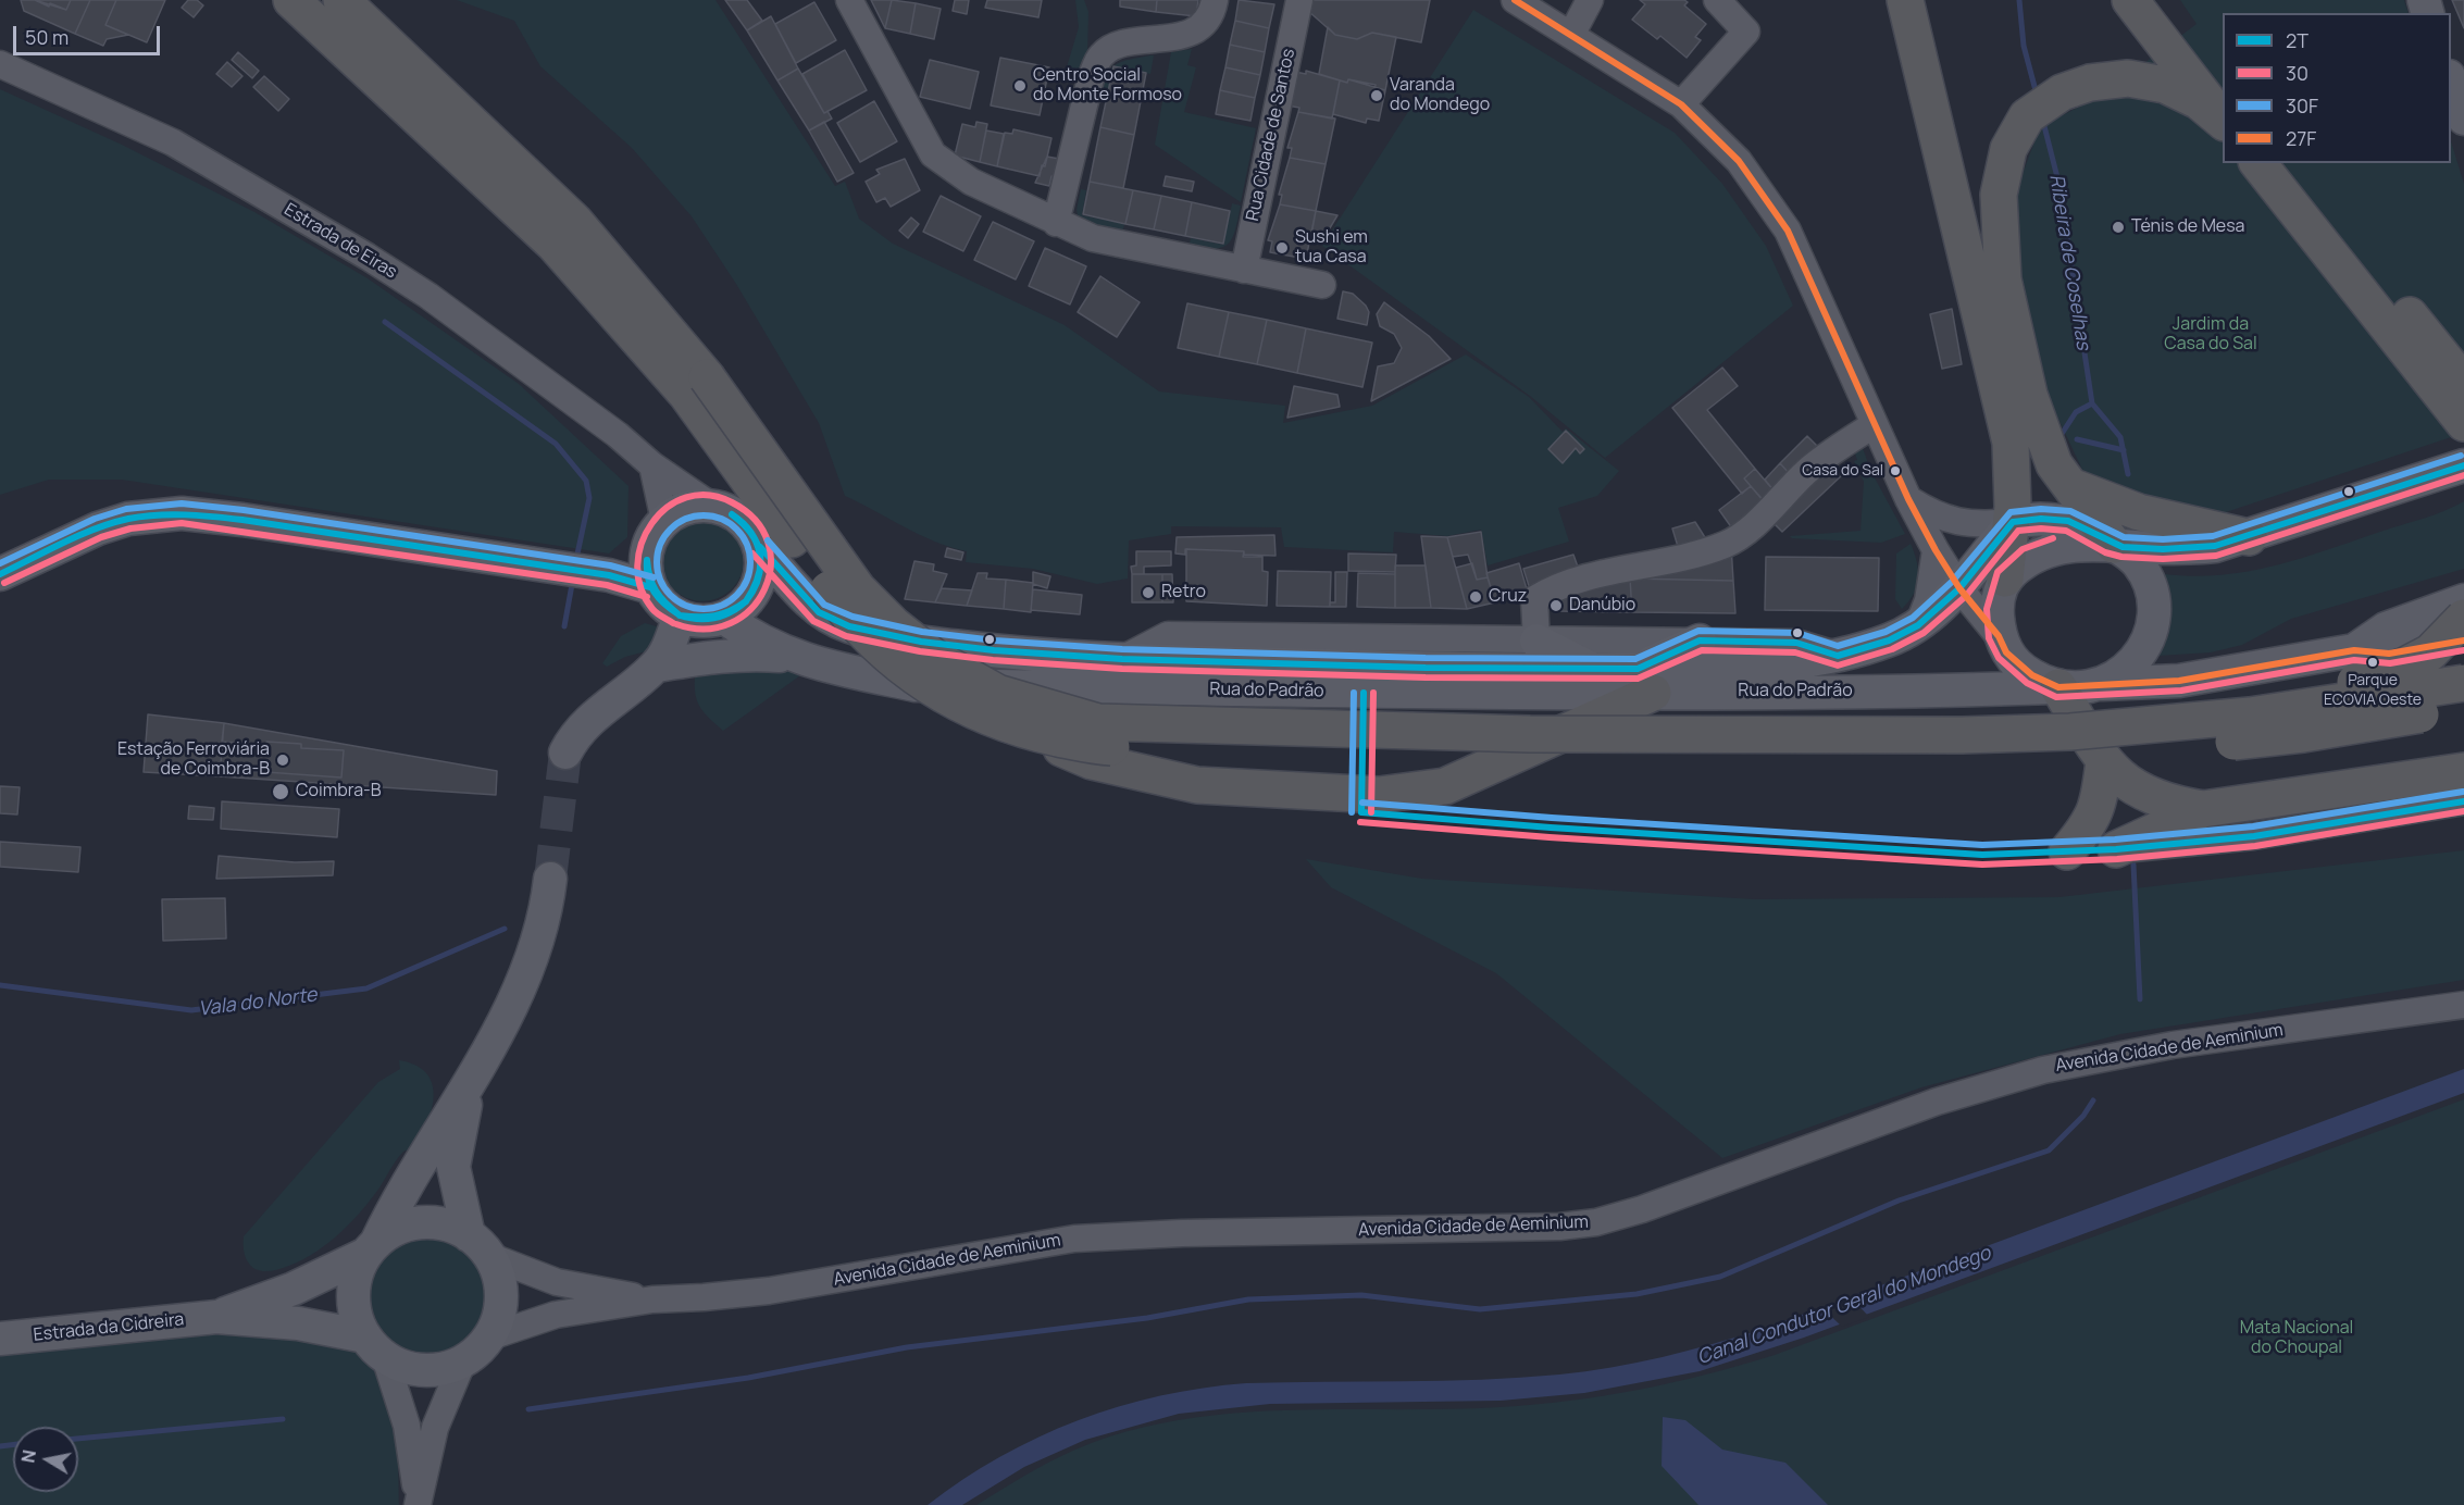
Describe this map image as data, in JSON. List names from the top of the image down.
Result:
{
  "streets": {
    "main road": ["Rua do Padrão", "Estrada da Cidreira"],
    "street": ["Rua Cidade de Santos", "Estrada de Eiras", "Avenida Cidade de Aeminium"]
  },
  "crossings": [
    ["Estrada de Eiras", "Rua do Padrão"],
    ["Avenida Cidade de Aeminium", "Estrada da Cidreira"]
  ],
  "water": ["Ribeira de Coselhas", "Vala do Norte", "Canal Condutor Geral do Mondego"],
  "parks": ["Jardim da Casa do Sal", "Mata Nacional do Choupal"],
  "places": [
    "Centro Social do Monte Formoso",
    "Varanda do Mondego",
    "Ténis de Mesa",
    "Sushi em tua Casa",
    "Casa do Sal",
    "Retro",
    "Cruz",
    "Danúbio",
    "Parque ECOVIA Oeste",
    "Estação Ferroviária de Coimbra-B",
    "Coimbra-B"
  ],
  "lines": [
    "transit line 27F",
    "transit line 30F",
    "transit line 2T",
    "transit line 30"
  ],
  "legend": [
    "2T",
    "30",
    "30F",
    "27F"
  ],
  "scale_bar": "50 m",
  "north": "left"
}
